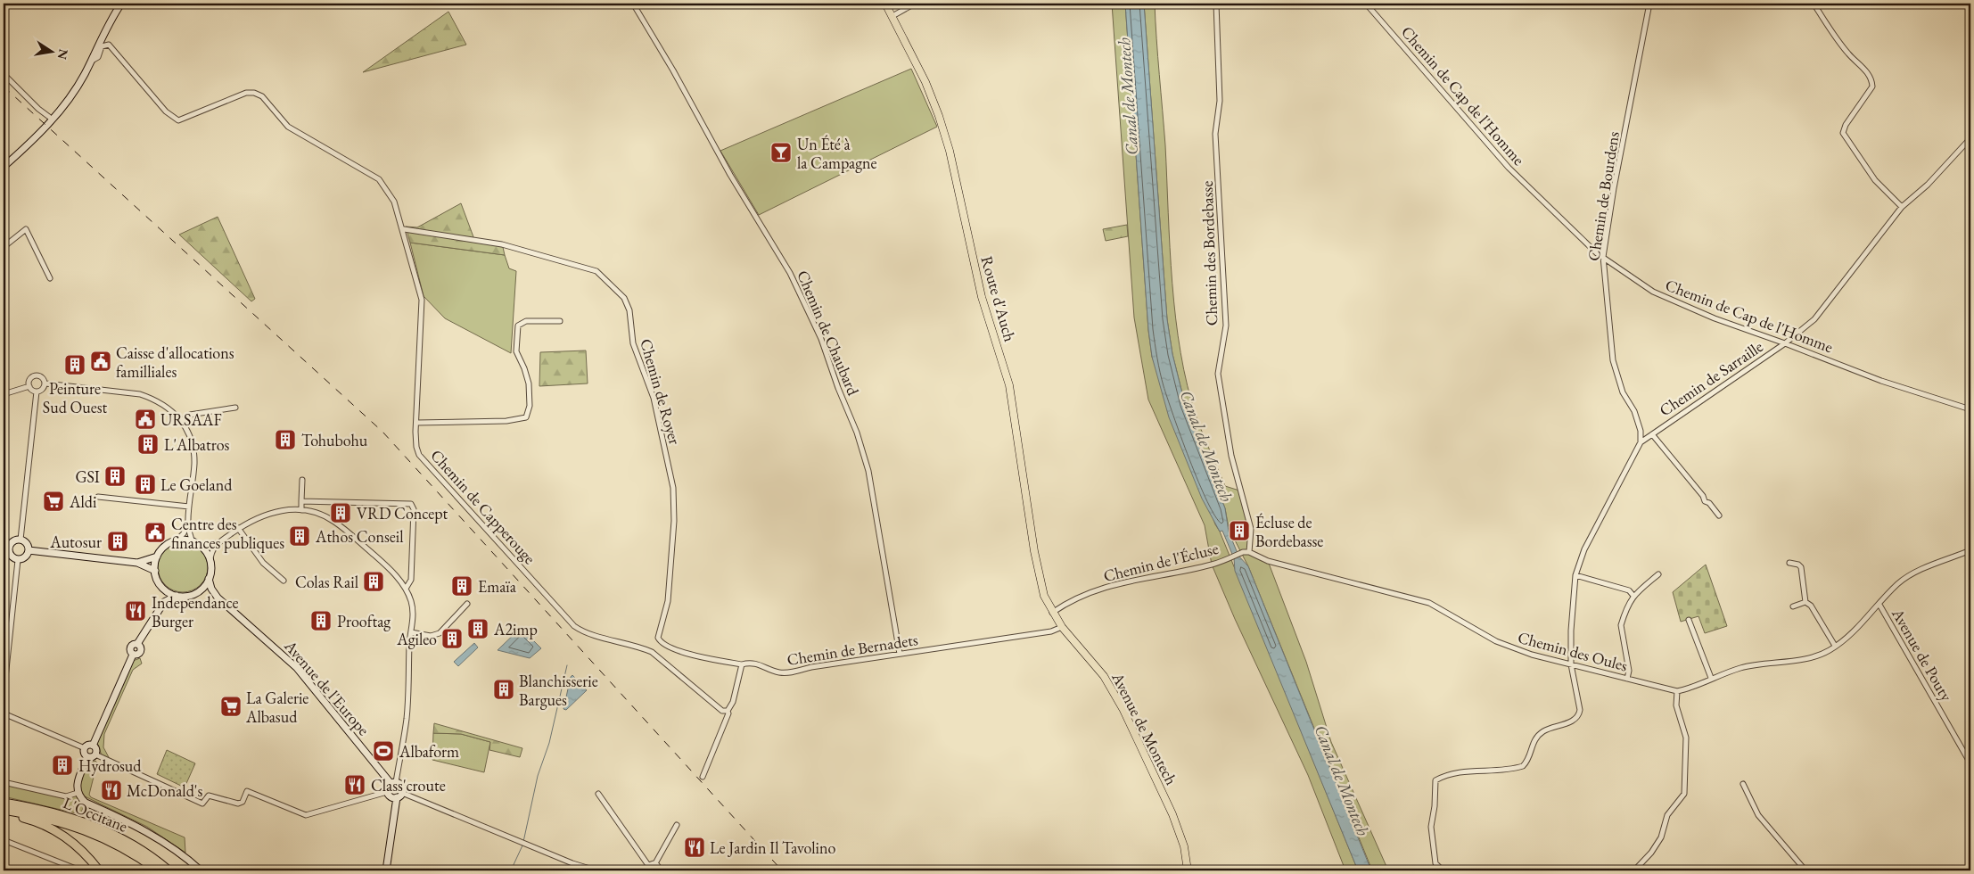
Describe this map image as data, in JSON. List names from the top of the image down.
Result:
{
  "streets": {
    "highway": ["L'Occitane"],
    "main road": ["Route d'Auch", "Avenue de Montech"],
    "street": [
      "Chemin de Cap de l'Homme",
      "Chemin de Bourdens",
      "Chemin des Bordebasse",
      "Chemin de Chaubard",
      "Chemin de Sarraille",
      "Chemin de Royer",
      "Chemin de Capperouge",
      "Chemin de l'Écluse",
      "Chemin de Bernadets",
      "Chemin des Oules",
      "Avenue de Pouty",
      "Avenue de l'Europe"
    ]
  },
  "crossings": [
    ["Chemin de Cap de l'Homme", "Chemin de Bourdens"],
    ["Chemin de Cap de l'Homme", "Chemin de Sarraille"],
    ["Chemin de Bourdens", "Chemin de Sarraille"],
    ["Chemin des Bordebasse", "Chemin de l'Écluse"],
    ["Chemin des Bordebasse", "Chemin des Oules"],
    ["Route d'Auch", "Chemin de l'Écluse"],
    ["Route d'Auch", "Avenue de Montech"],
    ["Chemin de Chaubard", "Chemin de Bernadets"],
    ["Chemin de Sarraille", "Chemin des Oules"],
    ["Chemin de Royer", "Chemin de Capperouge"],
    ["Chemin de Royer", "Chemin de Bernadets"],
    ["Chemin de l'Écluse", "Chemin des Oules"],
    ["Chemin de l'Écluse", "Avenue de Montech"],
    ["Chemin de Bernadets", "Avenue de Montech"]
  ],
  "water": ["Canal de Montech"],
  "places": {
    "bar": ["Un Été à la Campagne"],
    "public building": ["Caisse d'allocations familliales", "URSAAF", "Centre des finances publiques"],
    "building": [
      "Peinture Sud Ouest",
      "Tohubohu",
      "L'Albatros",
      "GSI",
      "Le Goeland",
      "VRD Concept",
      "Écluse de Bordebasse",
      "Athos Conseil",
      "Autosur",
      "Colas Rail",
      "Emaïa",
      "Prooftag",
      "A2imp",
      "Agileo",
      "Blanchisserie Bargues",
      "Hydrosud"
    ],
    "supermarket": ["Aldi", "La Galerie Albasud"],
    "restaurant": [
      "Independance Burger",
      "Class'croute",
      "McDonald's",
      "Le Jardin Il Tavolino"
    ],
    "sports": ["Albaform"]
  },
  "north": "right"
}
